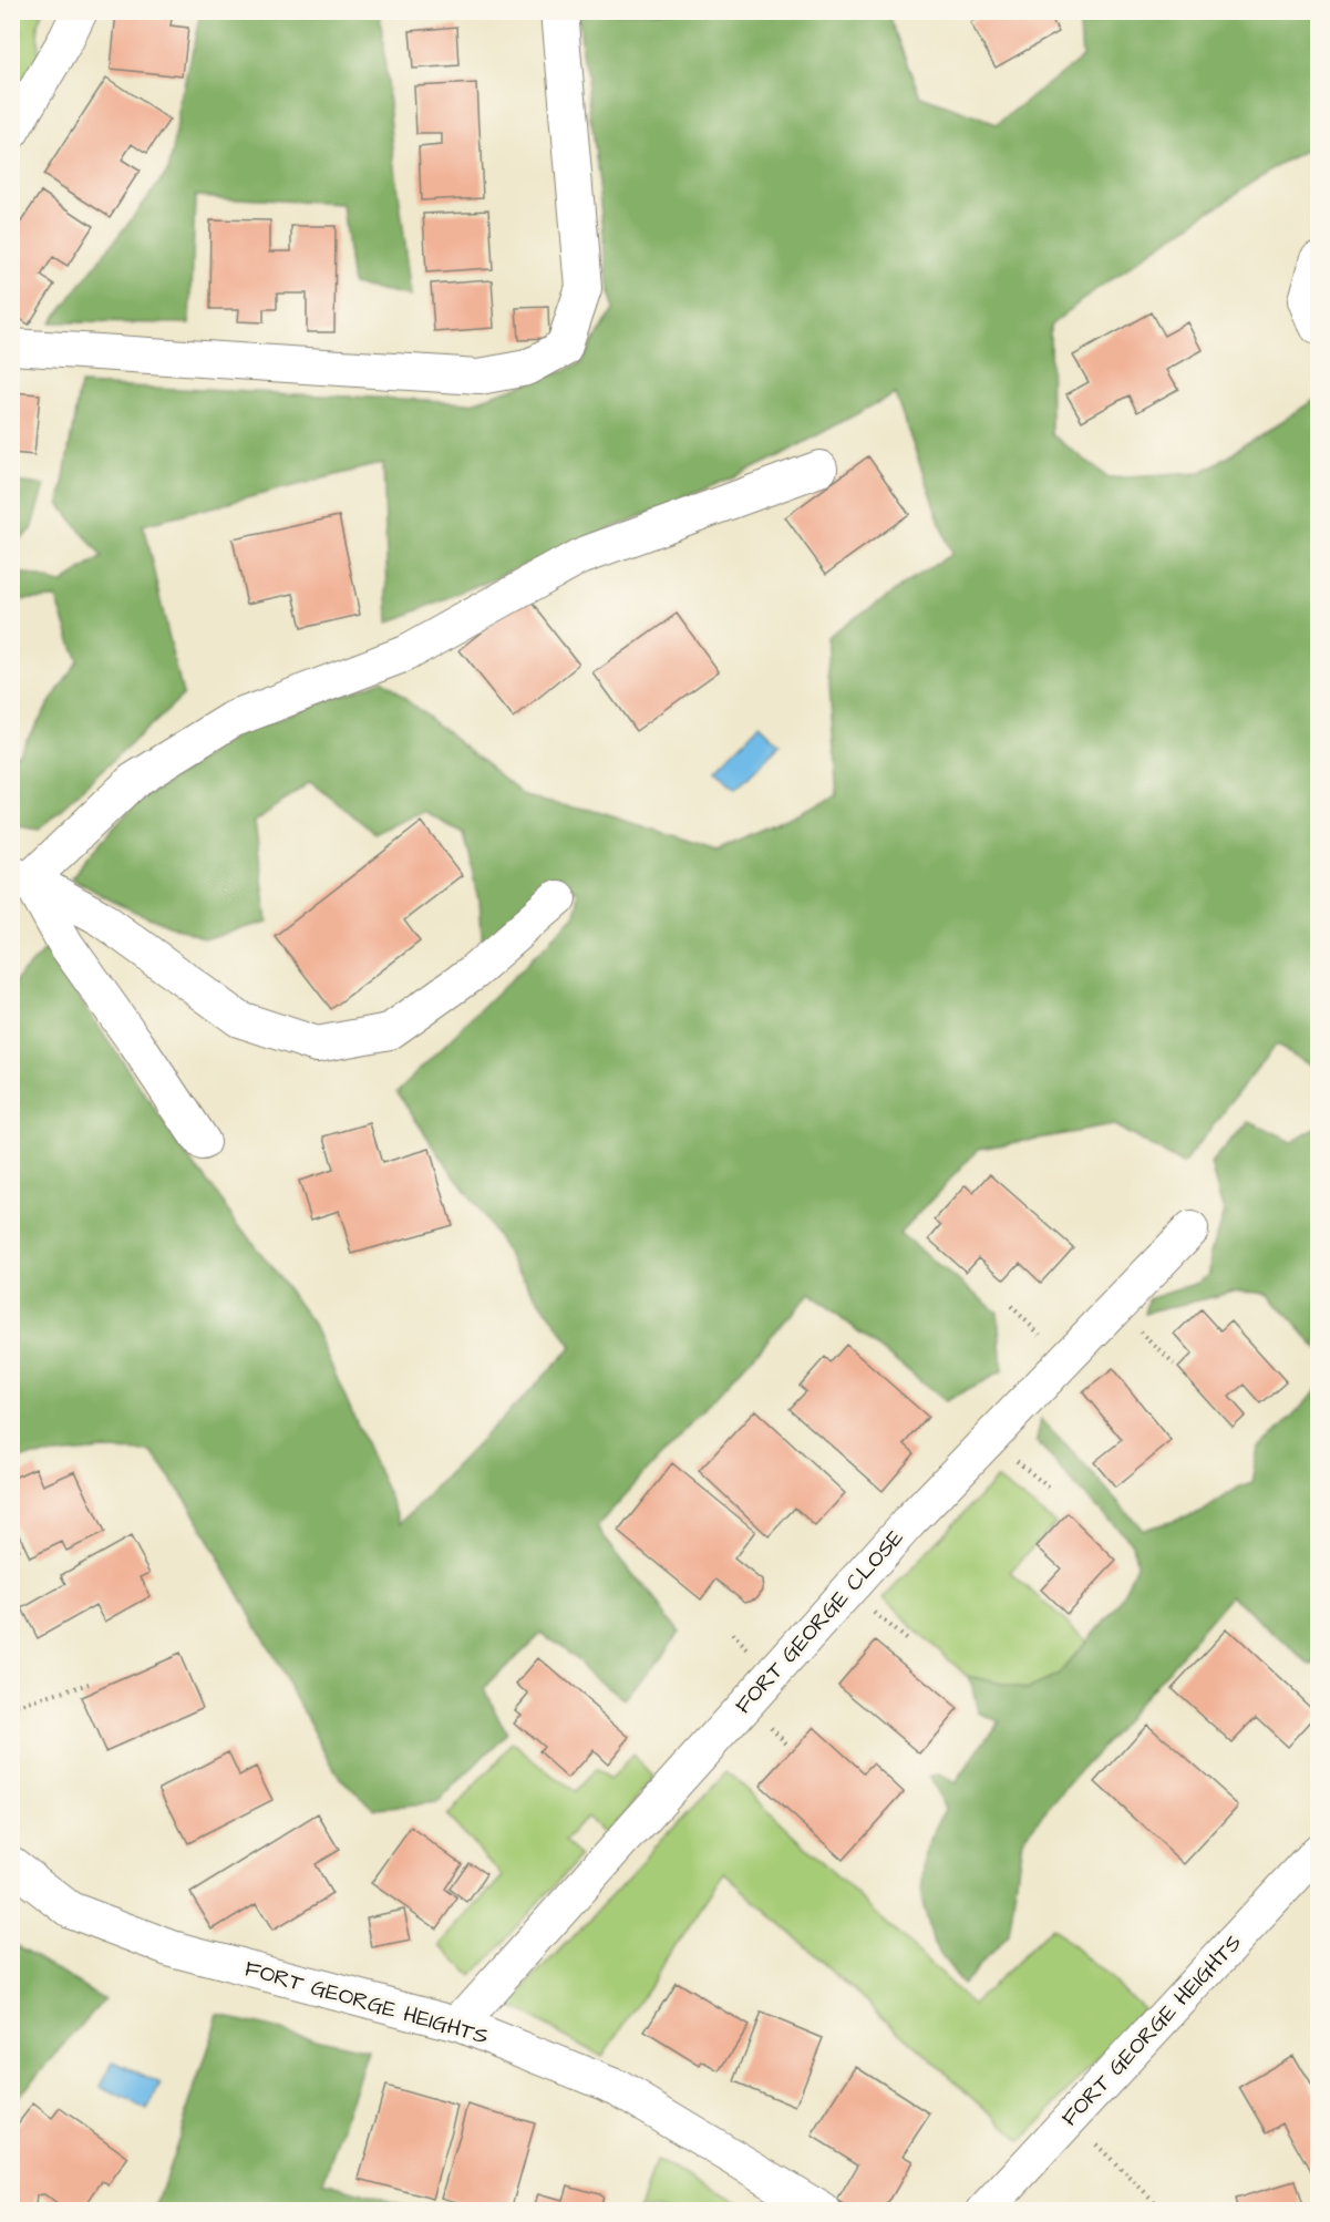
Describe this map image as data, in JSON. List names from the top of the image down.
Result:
{
  "streets": {
    "street": ["FORT GEORGE CLOSE", "FORT GEORGE HEIGHTS"]
  },
  "crossings": [
    ["FORT GEORGE CLOSE", "FORT GEORGE HEIGHTS"]
  ]
}
